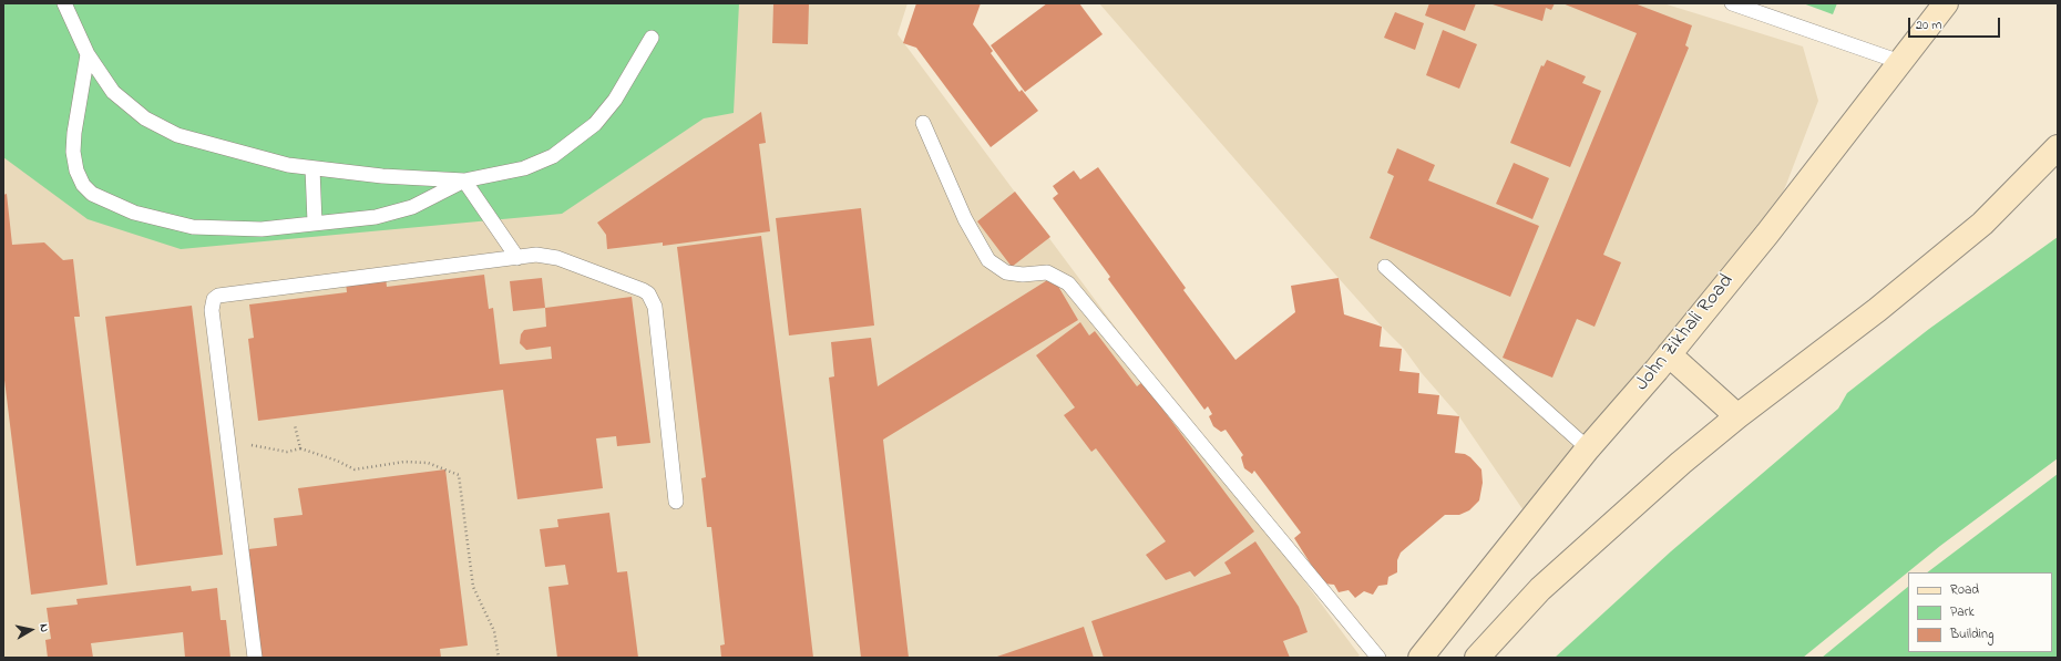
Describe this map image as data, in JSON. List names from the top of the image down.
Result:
{
  "streets": {
    "main road": ["John Zikhali Road"]
  },
  "legend": ["Road", "Park", "Building"],
  "scale_bar": "20 m",
  "north": "right"
}
